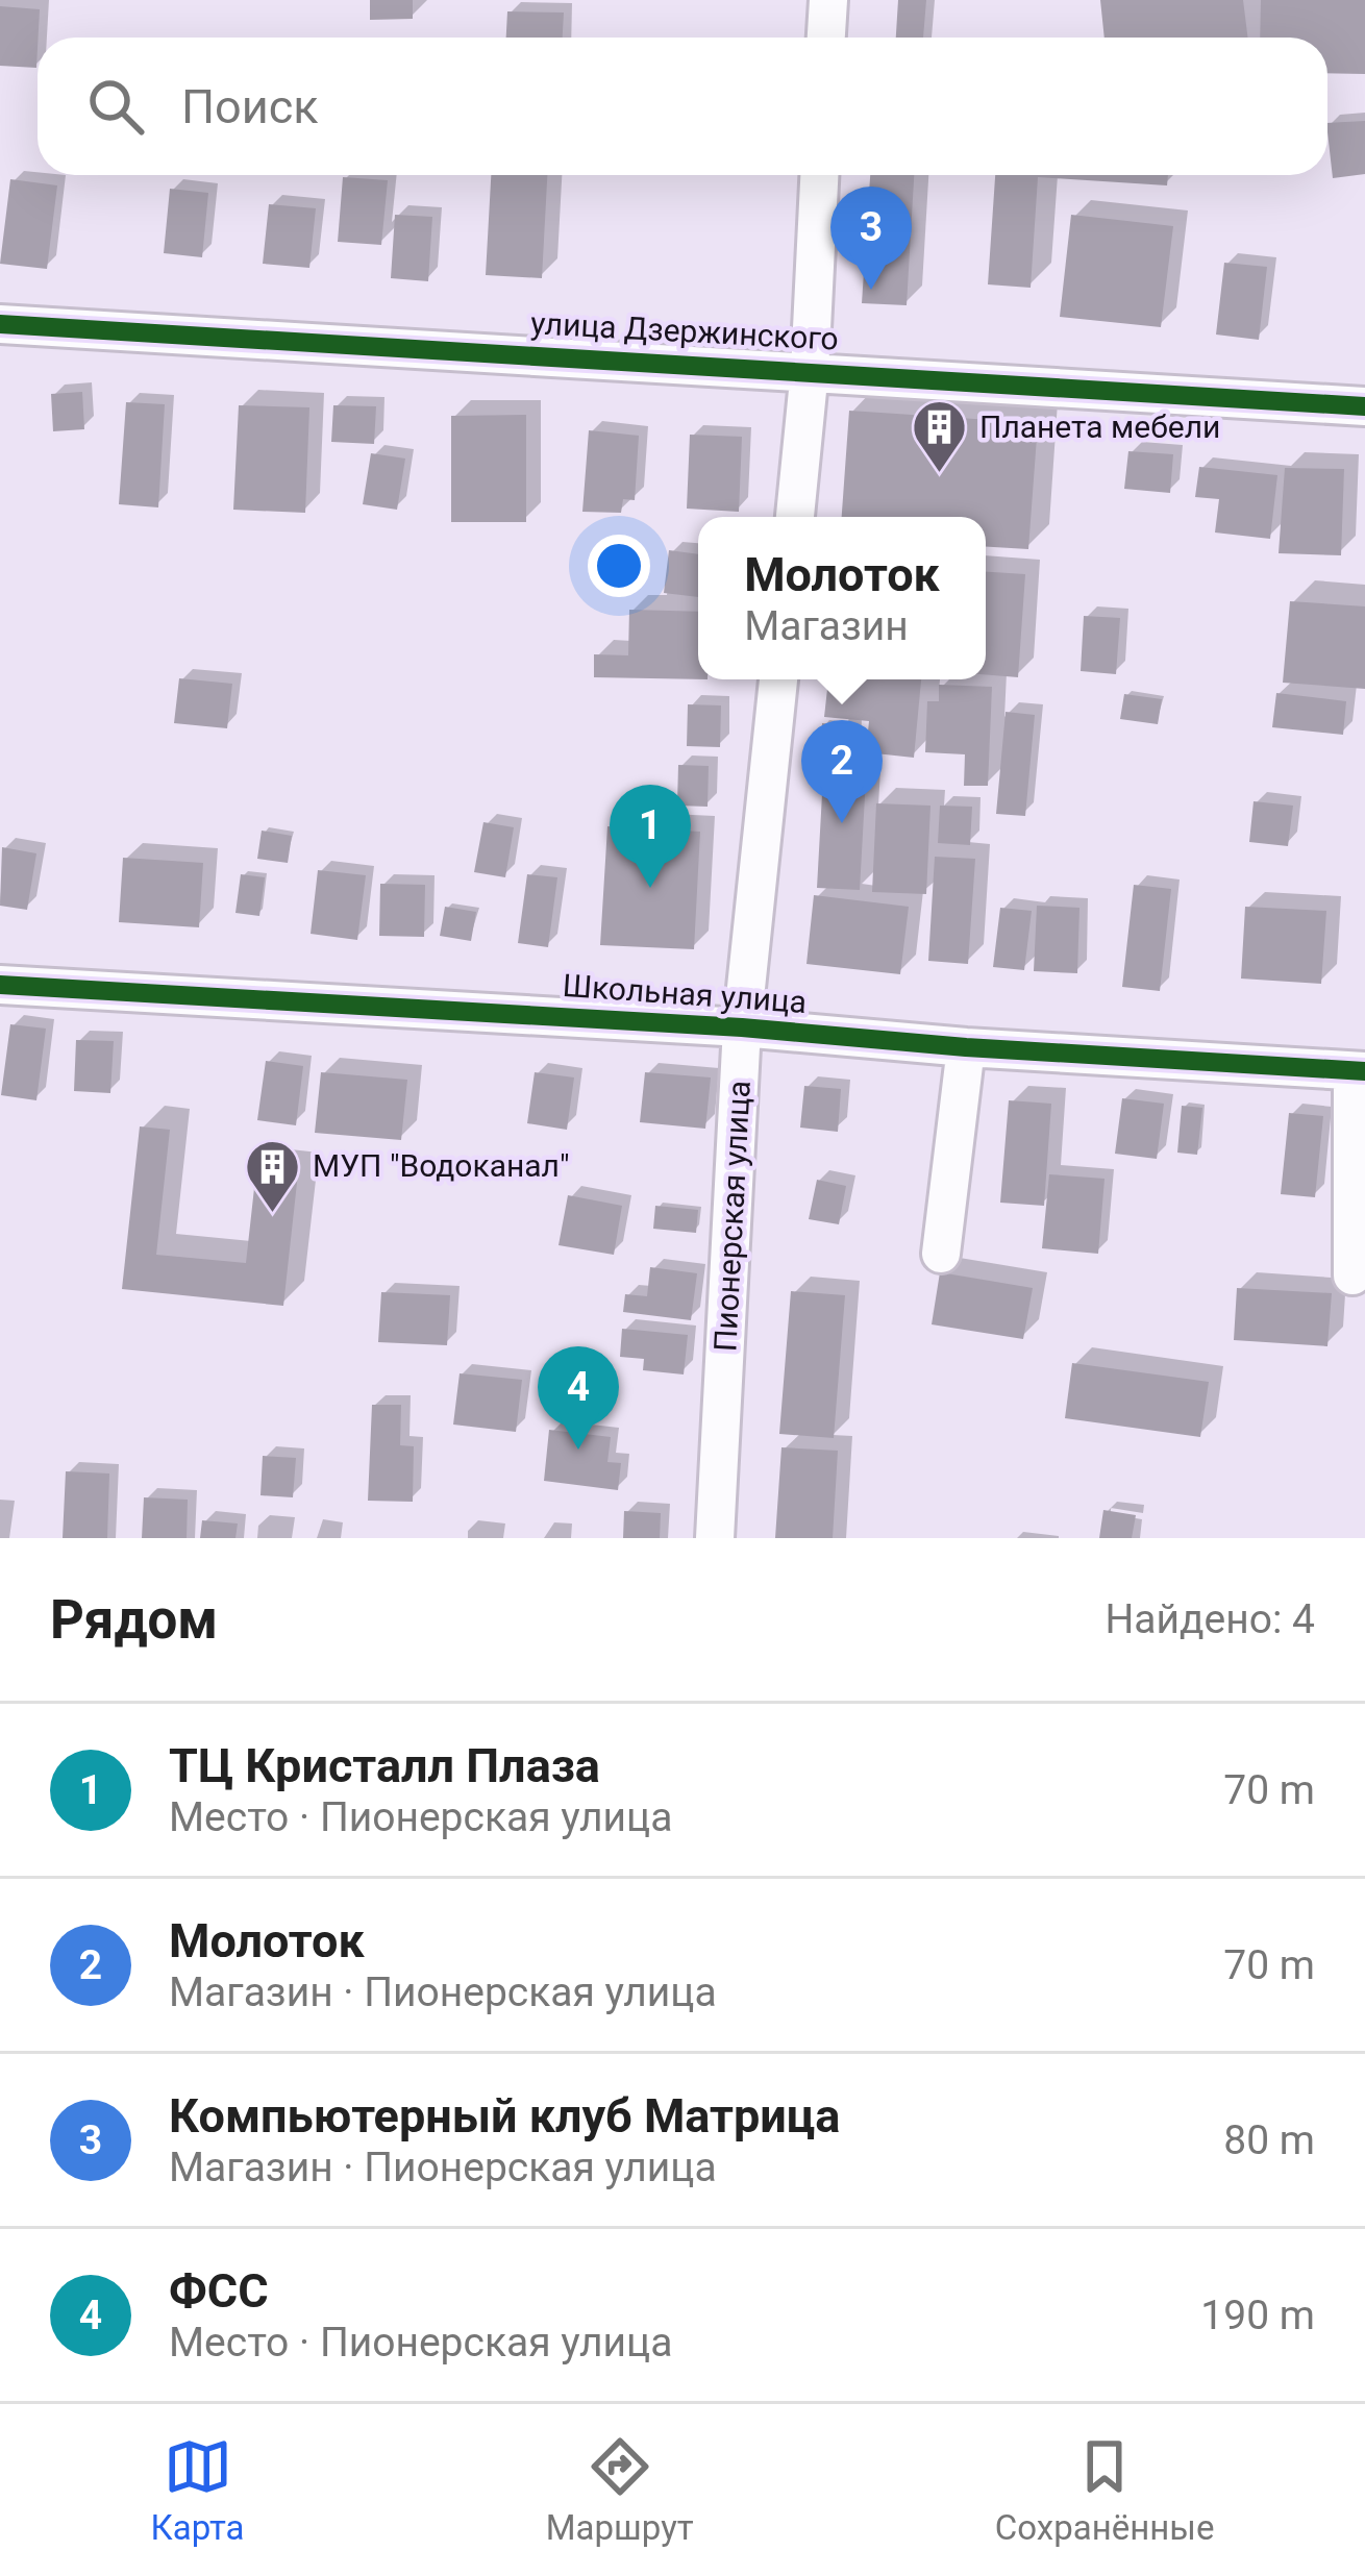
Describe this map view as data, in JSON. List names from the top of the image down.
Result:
{
  "streets": {
    "street": ["улица Дзержинского", "Школьная улица", "Пионерская улица"]
  },
  "crossings": [
    ["Школьная улица", "Пионерская улица"]
  ],
  "places": {
    "building": ["Планета мебели", "МУП \"Водоканал\""]
  },
  "page": {
    "search": "Поиск",
    "pins": [
      "3",
      "2",
      "1",
      "4"
    ],
    "popup": ["Молоток", "Магазин"],
    "heading": ["Рядом", "Найдено: 4"],
    "list": [
      {
        "mark": "1",
        "name": "ТЦ Кристалл Плаза",
        "note": "Место · Пионерская улица",
        "value": "70 m"
      },
      {
        "mark": "2",
        "name": "Молоток",
        "note": "Магазин · Пионерская улица",
        "value": "70 m"
      },
      {
        "mark": "3",
        "name": "Компьютерный клуб Матрица",
        "note": "Магазин · Пионерская улица",
        "value": "80 m"
      },
      {
        "mark": "4",
        "name": "ФСС",
        "note": "Место · Пионерская улица",
        "value": "190 m"
      }
    ],
    "nav": ["Карта", "Маршрут", "Сохранённые"]
  }
}
